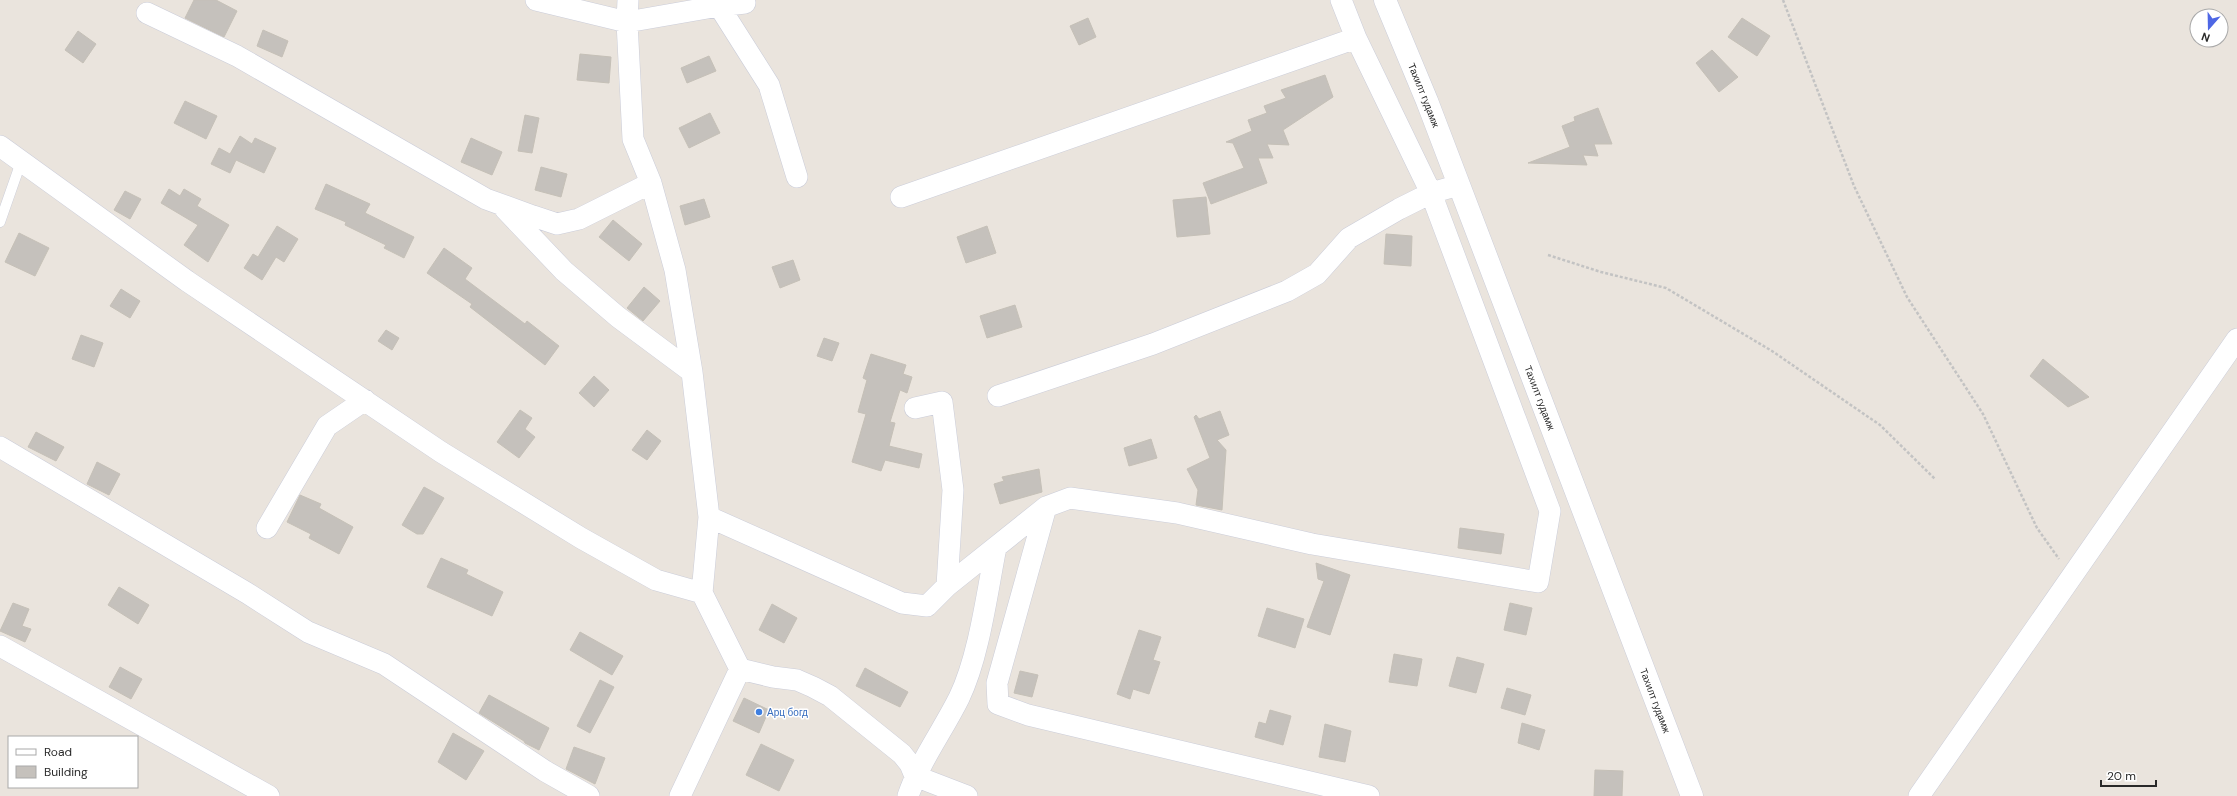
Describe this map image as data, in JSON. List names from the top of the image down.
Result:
{
  "streets": {
    "main road": ["Тахилт гудамж"]
  },
  "places": ["Арц богд"],
  "legend": ["Road", "Building"],
  "scale_bar": "20 m",
  "north": "bottom"
}
